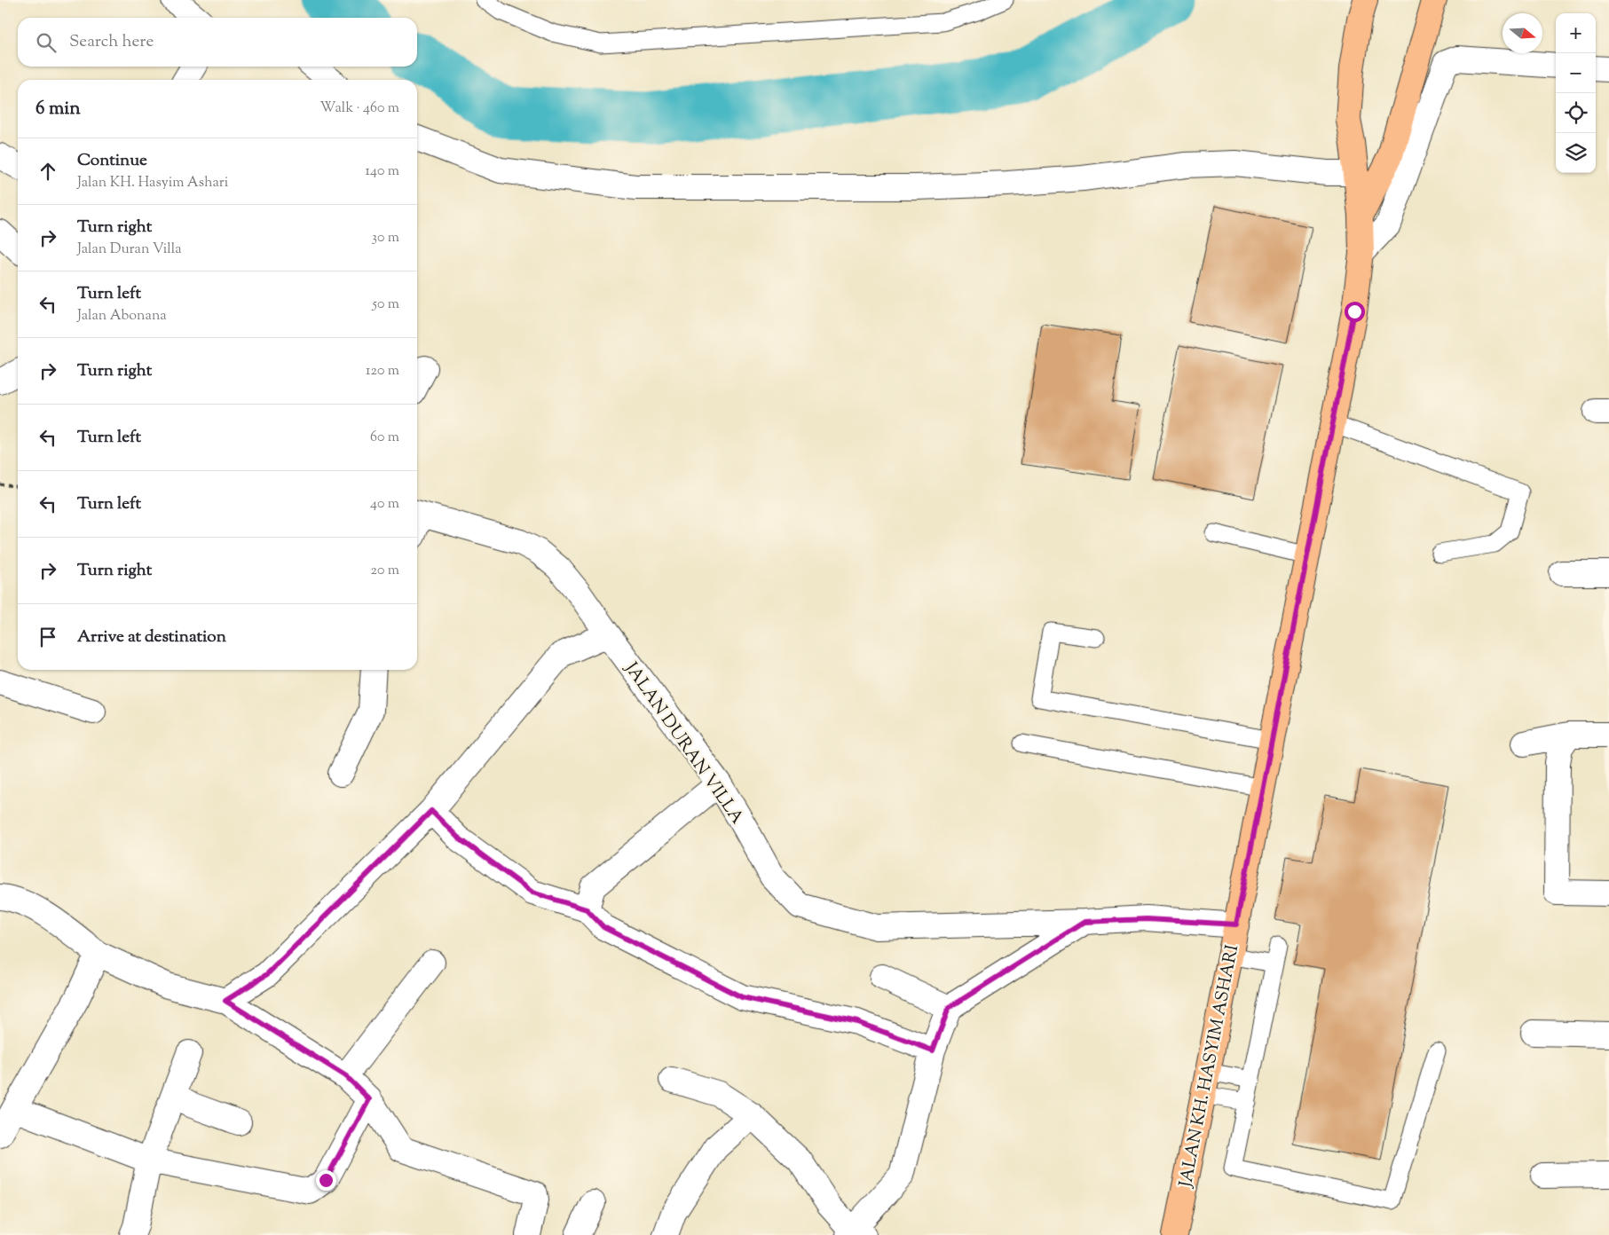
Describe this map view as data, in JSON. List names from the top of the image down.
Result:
{
  "streets": {
    "main road": ["JALAN KH. HASYIM ASHARI"],
    "street": ["JALAN DURAN VILLA"]
  },
  "crossings": [
    ["JALAN DURAN VILLA", "JALAN KH. HASYIM ASHARI"]
  ],
  "north": "right",
  "page": {
    "map_buttons": ["+", "−"],
    "search": "Search here",
    "heading": ["6 min", "Walk · 460 m"],
    "list": [
      ["Continue", "Jalan KH. Hasyim Ashari", "140 m"],
      ["Turn right", "Jalan Duran Villa", "30 m"],
      ["Turn left", "Jalan Abonana", "50 m"],
      ["Turn right", "120 m"],
      ["Turn left", "60 m"],
      ["Turn left", "40 m"],
      ["Turn right", "20 m"],
      "Arrive at destination"
    ]
  }
}
